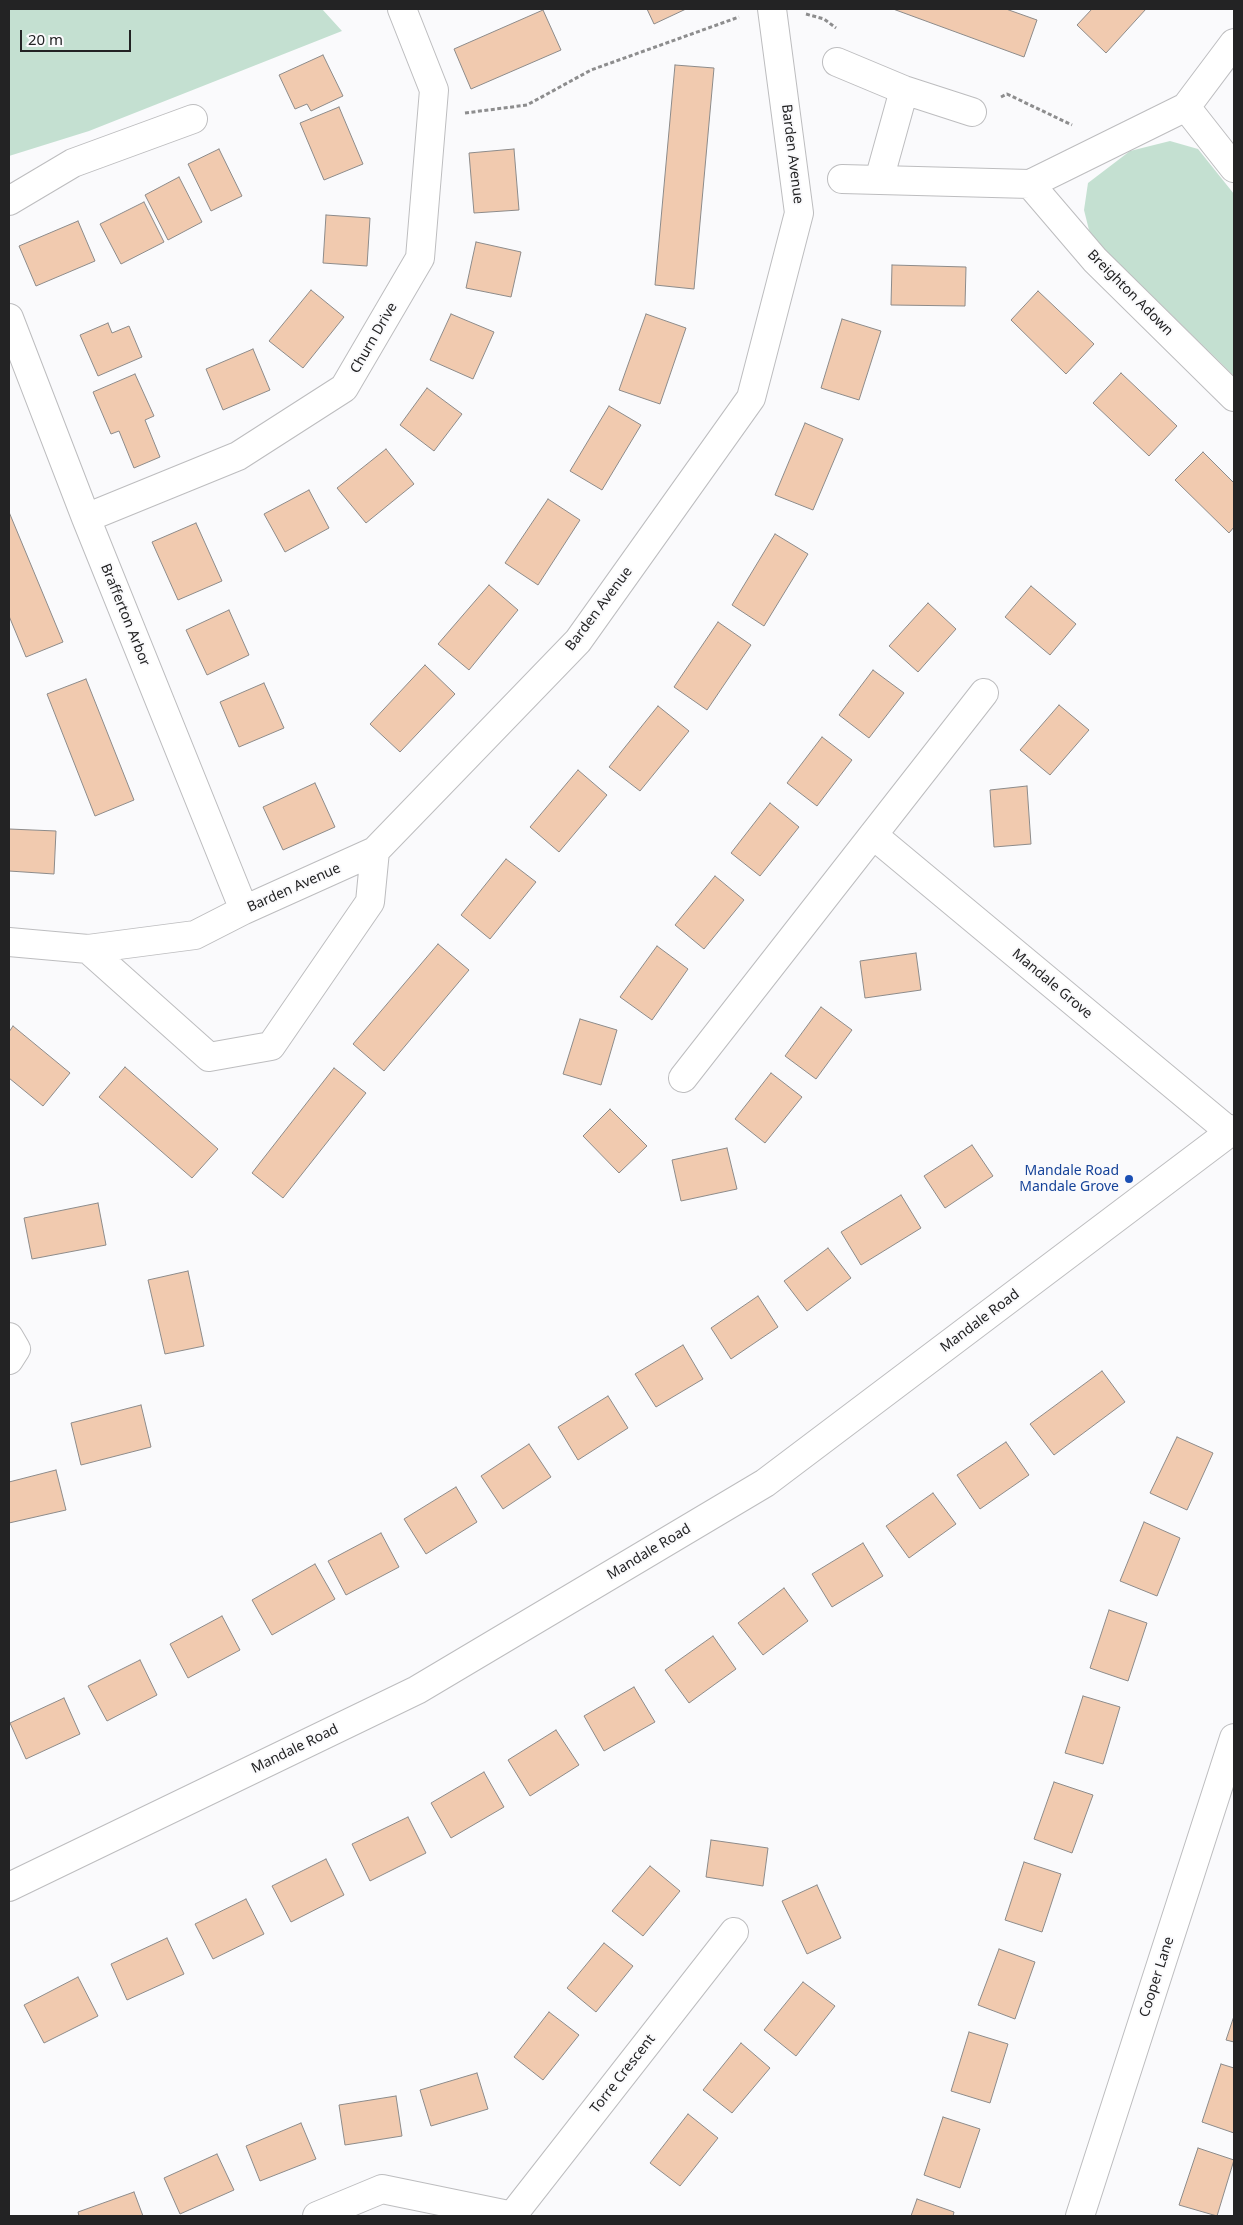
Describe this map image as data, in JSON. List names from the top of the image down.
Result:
{
  "streets": {
    "street": [
      "Barden Avenue",
      "Breighton Adown",
      "Churn Drive",
      "Brafferton Arbor",
      "Mandale Grove",
      "Mandale Road",
      "Cooper Lane",
      "Torre Crescent"
    ]
  },
  "crossings": [
    ["Barden Avenue", "Brafferton Arbor"],
    ["Churn Drive", "Brafferton Arbor"],
    ["Mandale Grove", "Mandale Road"]
  ],
  "places": ["Mandale Road Mandale Grove"],
  "scale_bar": "20 m"
}
